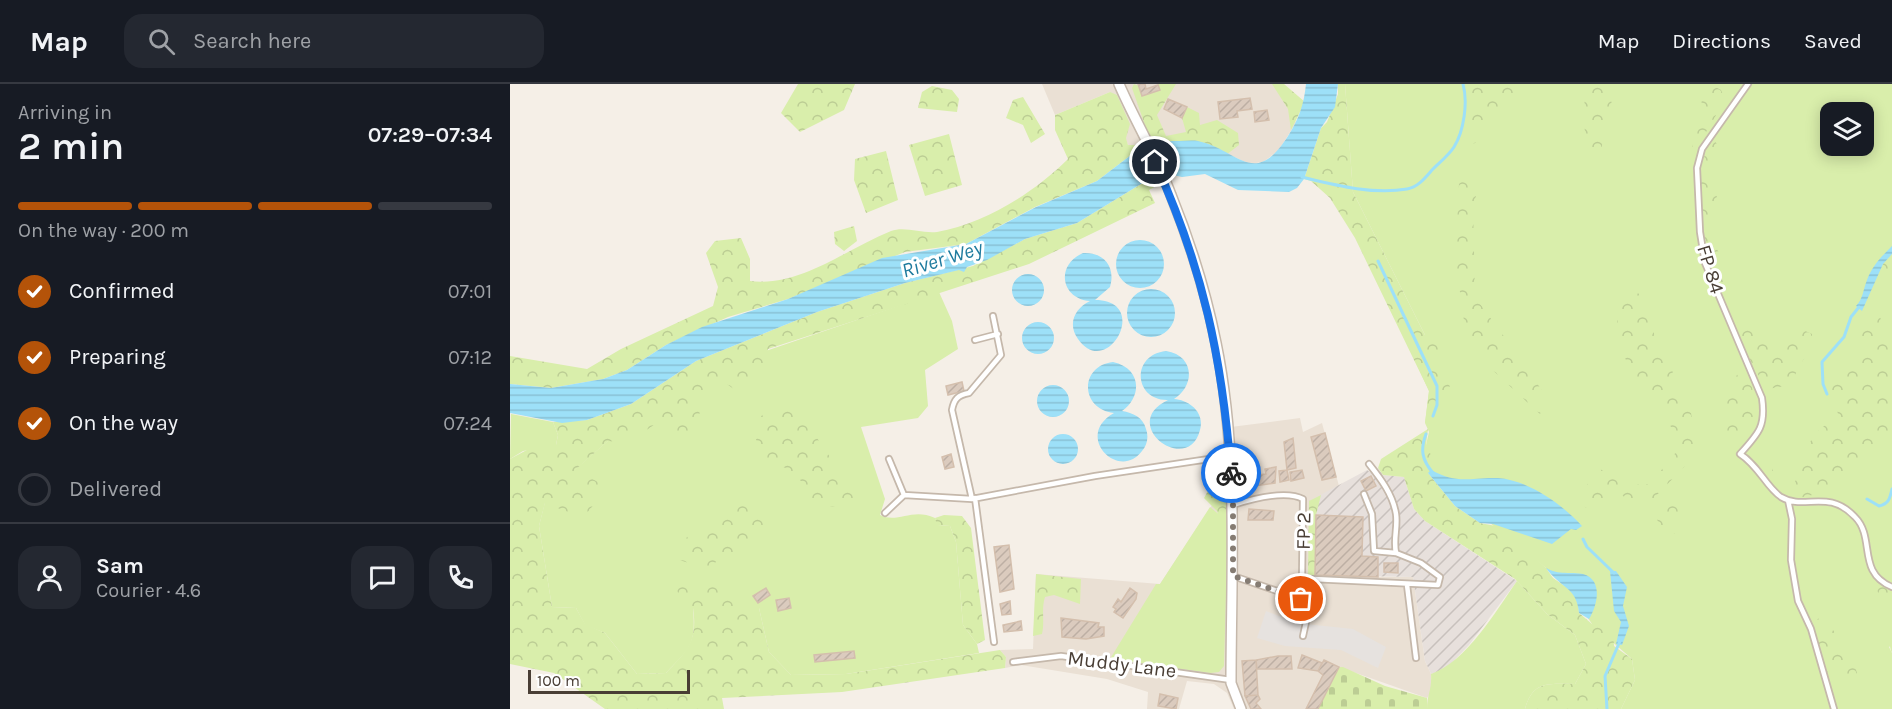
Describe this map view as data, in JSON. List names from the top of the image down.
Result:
{
  "streets": {
    "lane": ["FP 84", "FP 2", "Muddy Lane"]
  },
  "water": ["River Wey"],
  "scale_bar": "100 m",
  "page": {
    "header": "Map",
    "search": "Search here",
    "nav": ["Map", "Directions", "Saved"],
    "heading": ["2 min", "Arriving in", "07:29–07:34"],
    "panel": ["Sam", "Courier · 4.6"],
    "bar": "On the way · 200 m",
    "list": [
      ["Confirmed", "07:01"],
      ["Preparing", "07:12"],
      ["On the way", "07:24"],
      "Delivered"
    ],
    "scale": "100 m"
  }
}
